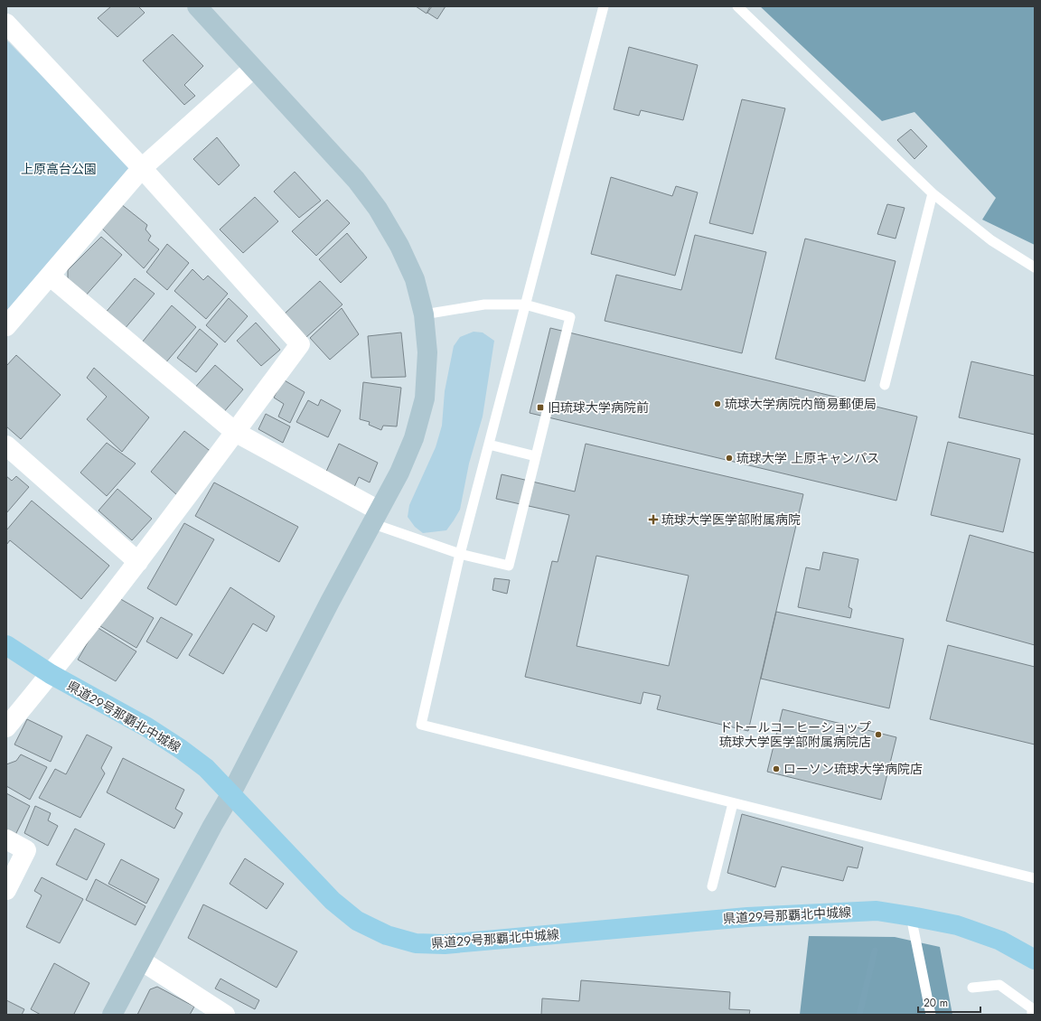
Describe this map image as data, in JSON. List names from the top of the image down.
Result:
{
  "streets": {
    "main road": ["県道29号那覇北中城線"]
  },
  "parks": ["上原高台公園"],
  "places": {
    "other": [
      "琉球大学病院内簡易郵便局",
      "琉球大学 上原キャンパス",
      "ドトールコーヒーショップ 琉球大学医学部附属病院店",
      "ローソン琉球大学病院店"
    ],
    "transit": ["旧琉球大学病院前"],
    "health": ["琉球大学医学部附属病院"]
  },
  "scale_bar": "20 m"
}
